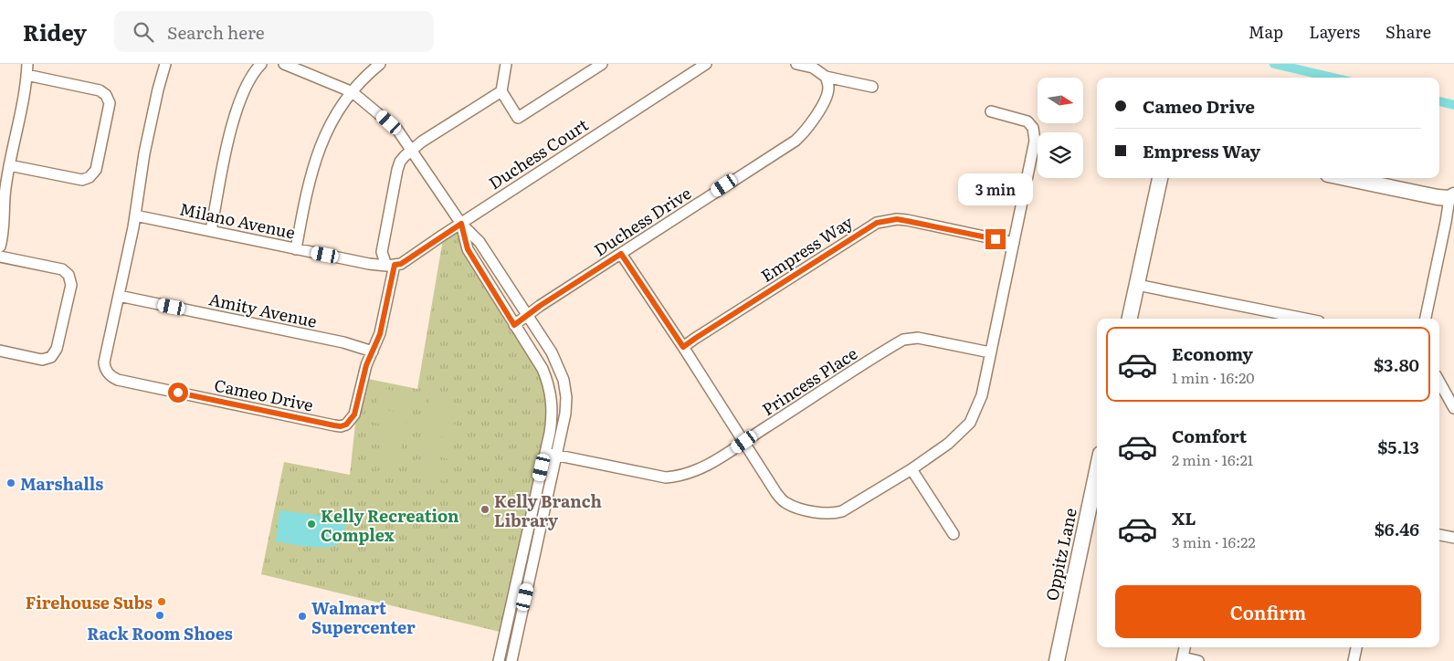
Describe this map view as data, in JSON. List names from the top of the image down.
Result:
{
  "streets": {
    "street": [
      "Duchess Court",
      "Milano Avenue",
      "Duchess Drive",
      "Empress Way",
      "Amity Avenue",
      "Princess Place",
      "Cameo Drive",
      "Oppitz Lane"
    ]
  },
  "crossings": [
    ["Duchess Court", "Milano Avenue"],
    ["Duchess Court", "Cameo Drive"],
    ["Milano Avenue", "Cameo Drive"],
    ["Amity Avenue", "Cameo Drive"]
  ],
  "places": [
    "Marshalls",
    "Kelly Branch Library",
    "Kelly Recreation Complex",
    "Firehouse Subs",
    "Rack Room Shoes",
    "Walmart Supercenter"
  ],
  "north": "right",
  "page": {
    "header": "Ridey",
    "search": "Search here",
    "nav": ["Map", "Layers", "Share"],
    "banner": ["Cameo Drive", "Empress Way"],
    "bubble": "3 min",
    "list": [
      {
        "name": "Economy",
        "note": "1 min · 16:20",
        "value": "$3.80"
      },
      {
        "name": "Comfort",
        "note": "2 min · 16:21",
        "value": "$5.13"
      },
      {
        "name": "XL",
        "note": "3 min · 16:22",
        "value": "$6.46"
      }
    ],
    "buttons": "Confirm"
  }
}
